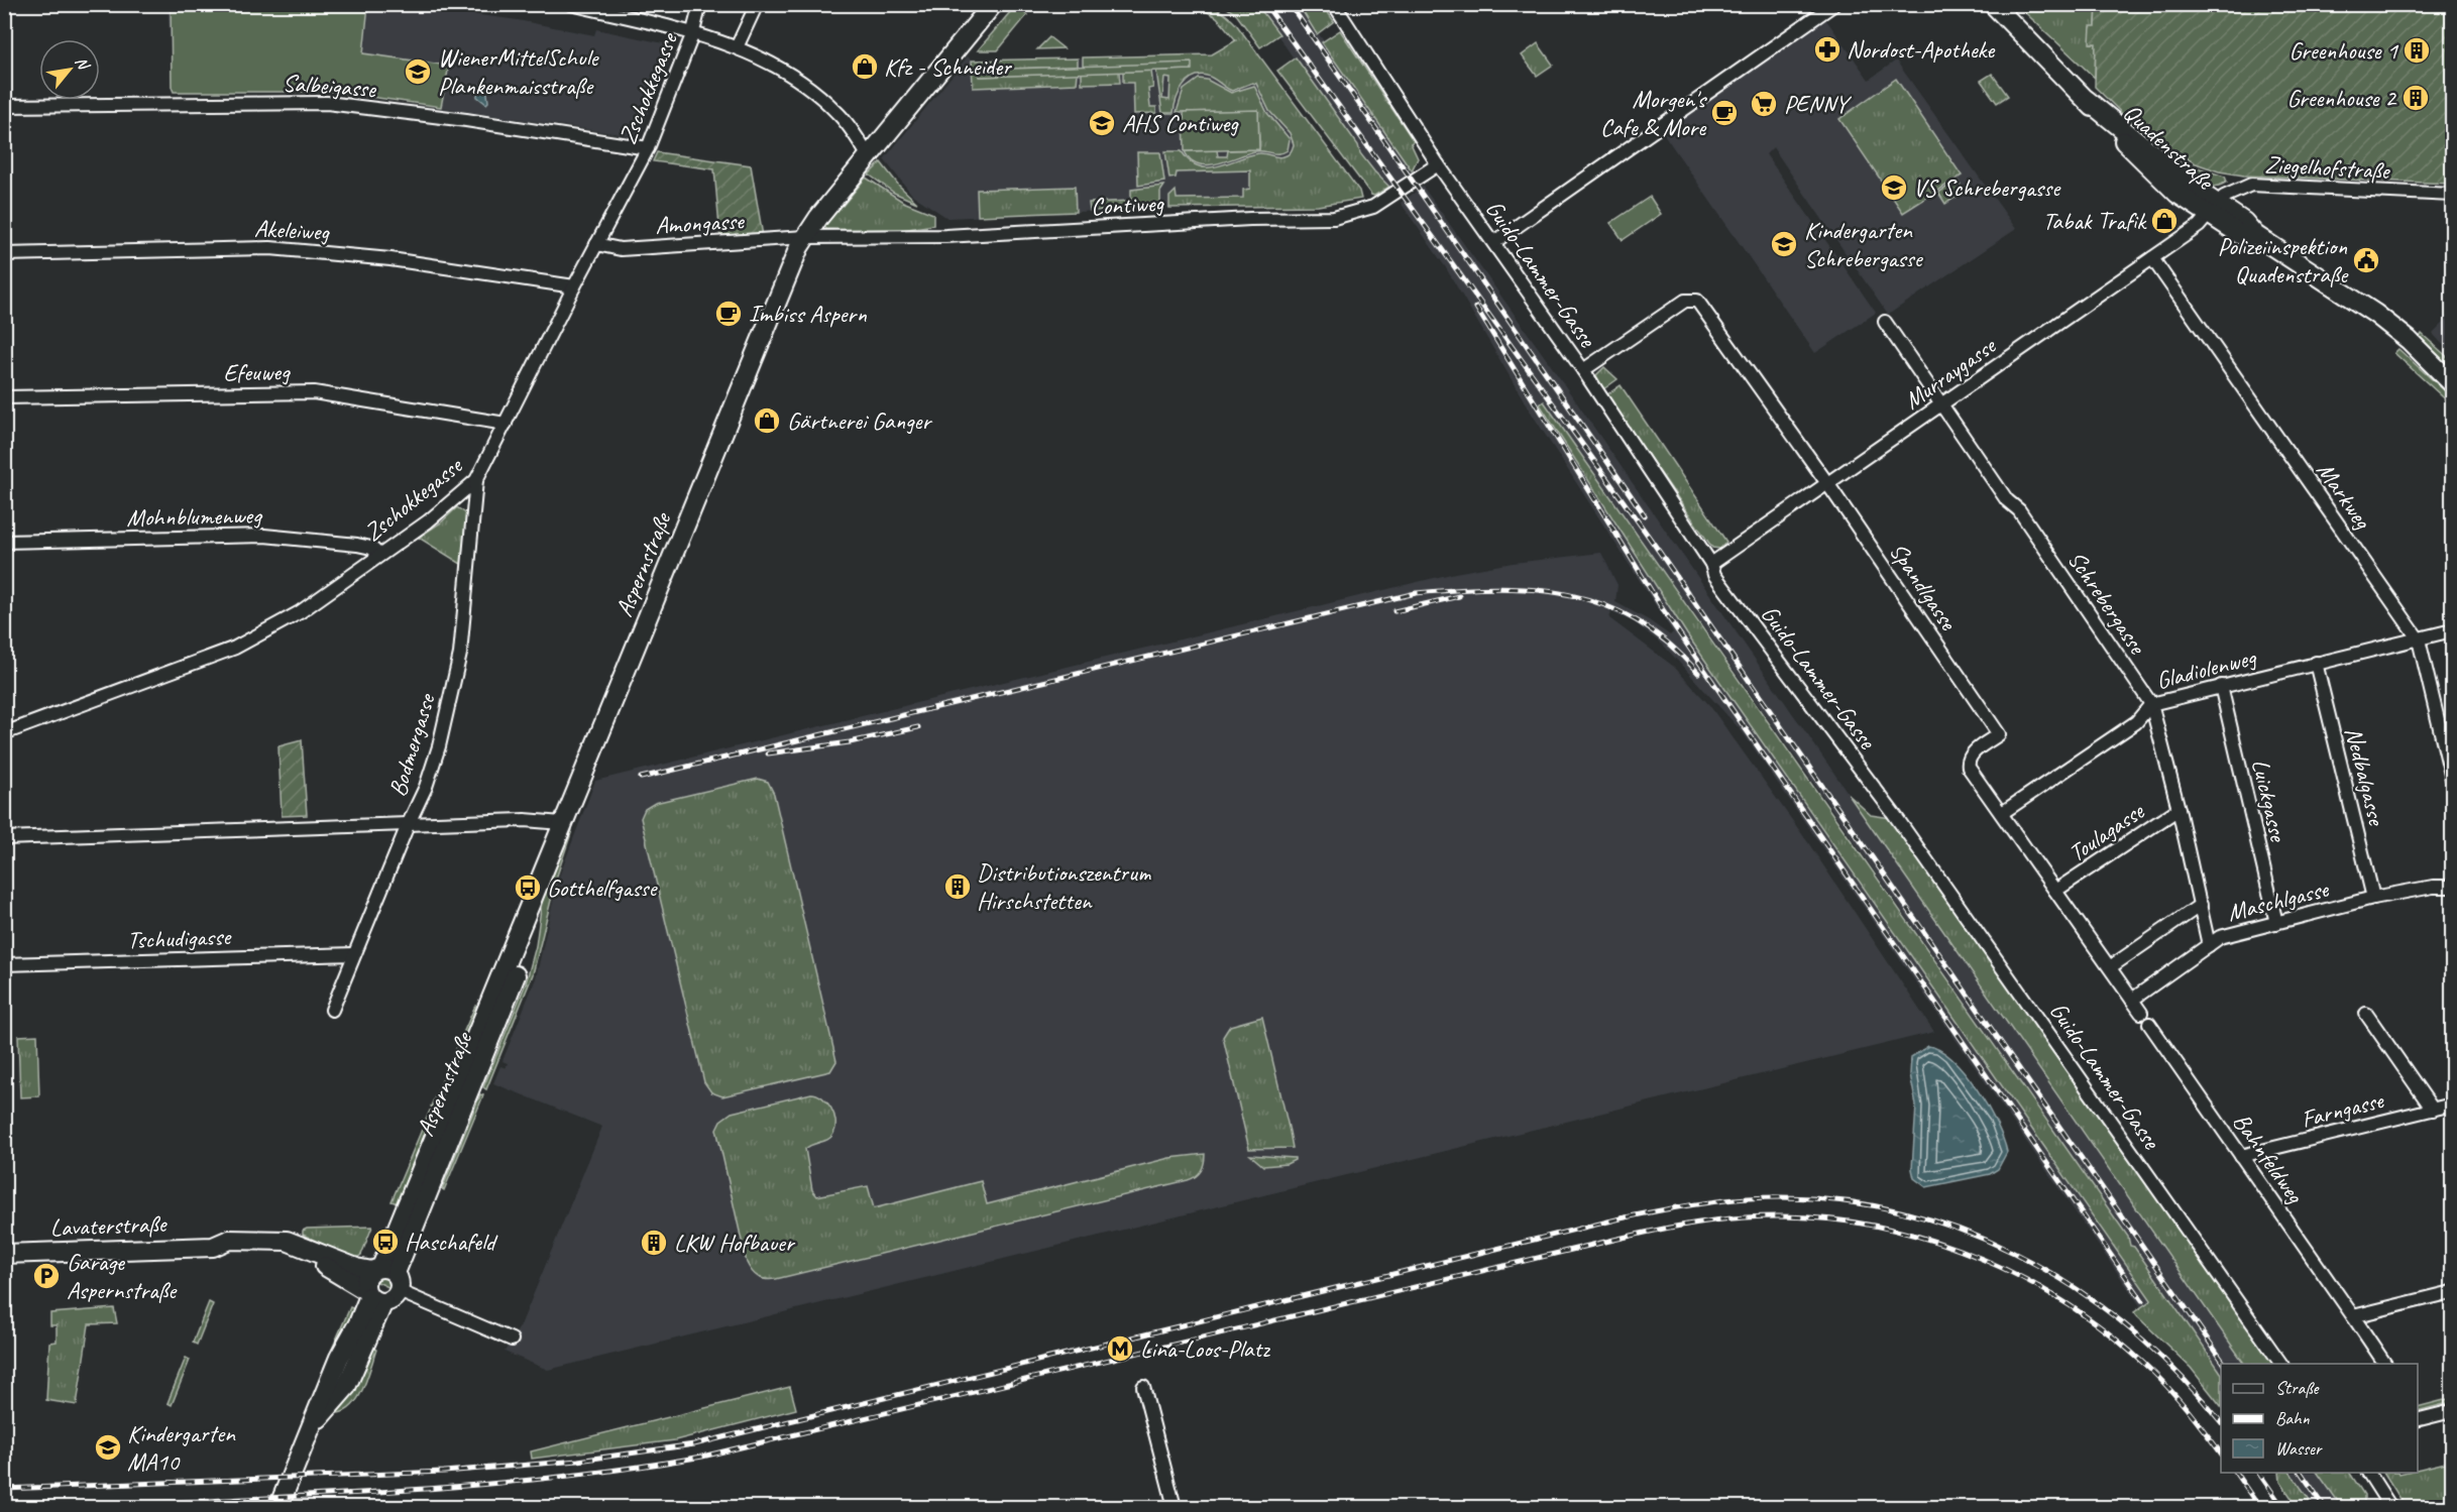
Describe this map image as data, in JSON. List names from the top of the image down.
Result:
{
  "streets": {
    "main road": ["Quadenstraße", "Aspernstraße", "Lavaterstraße"],
    "street": [
      "Salbeigasse",
      "Zschokkegasse",
      "Ziegelhofstraße",
      "Contiweg",
      "Amongasse",
      "Akeleiweg",
      "Guido-Lammer-Gasse",
      "Efeuweg",
      "Murraygasse",
      "Markweg",
      "Mohnblumenweg",
      "Spandlgasse",
      "Schrebergasse",
      "Gladiolenweg",
      "Bodmergasse",
      "Nedbalgasse",
      "Luickgasse",
      "Toulagasse",
      "Maschlgasse",
      "Tschudigasse",
      "Farngasse",
      "Bahnfeldweg"
    ]
  },
  "crossings": [
    ["Salbeigasse", "Zschokkegasse"],
    ["Zschokkegasse", "Amongasse"],
    ["Zschokkegasse", "Akeleiweg"],
    ["Zschokkegasse", "Efeuweg"],
    ["Zschokkegasse", "Mohnblumenweg"],
    ["Zschokkegasse", "Bodmergasse"],
    ["Quadenstraße", "Ziegelhofstraße"],
    ["Quadenstraße", "Murraygasse"],
    ["Ziegelhofstraße", "Murraygasse"],
    ["Contiweg", "Amongasse"],
    ["Contiweg", "Guido-Lammer-Gasse"],
    ["Contiweg", "Aspernstraße"],
    ["Amongasse", "Aspernstraße"],
    ["Guido-Lammer-Gasse", "Murraygasse"],
    ["Guido-Lammer-Gasse", "Spandlgasse"],
    ["Murraygasse", "Markweg"],
    ["Murraygasse", "Spandlgasse"],
    ["Murraygasse", "Schrebergasse"],
    ["Markweg", "Gladiolenweg"],
    ["Aspernstraße", "Lavaterstraße"],
    ["Spandlgasse", "Gladiolenweg"],
    ["Spandlgasse", "Toulagasse"],
    ["Spandlgasse", "Maschlgasse"],
    ["Schrebergasse", "Gladiolenweg"],
    ["Schrebergasse", "Toulagasse"],
    ["Schrebergasse", "Maschlgasse"],
    ["Gladiolenweg", "Nedbalgasse"],
    ["Gladiolenweg", "Luickgasse"],
    ["Bodmergasse", "Tschudigasse"],
    ["Nedbalgasse", "Maschlgasse"],
    ["Luickgasse", "Maschlgasse"],
    ["Farngasse", "Bahnfeldweg"]
  ],
  "places": {
    "pharmacy": ["Nordost-Apotheke"],
    "building": [
      "Greenhouse 1",
      "Greenhouse 2",
      "Distributionszentrum Hirschstetten",
      "LKW Hofbauer"
    ],
    "shop": ["Kfz - Schneider", "Tabak Trafik", "Gärtnerei Ganger"],
    "school or university": [
      "WienerMittelSchule Plankenmaisstraße",
      "AHS Contiweg",
      "VS Schrebergasse",
      "Kindergarten Schrebergasse",
      "Kindergarten MA10"
    ],
    "supermarket": ["PENNY"],
    "cafe": ["Morgen's Cafe & More", "Imbiss Aspern"],
    "public building": ["Polizeiinspektion Quadenstraße"],
    "bus stop": ["Gotthelfgasse", "Haschafeld"],
    "parking": ["Garage Aspernstraße"],
    "metro station": ["Lina-Loos-Platz"]
  },
  "legend": ["Straße", "Bahn", "Wasser"],
  "north": "top right"
}
